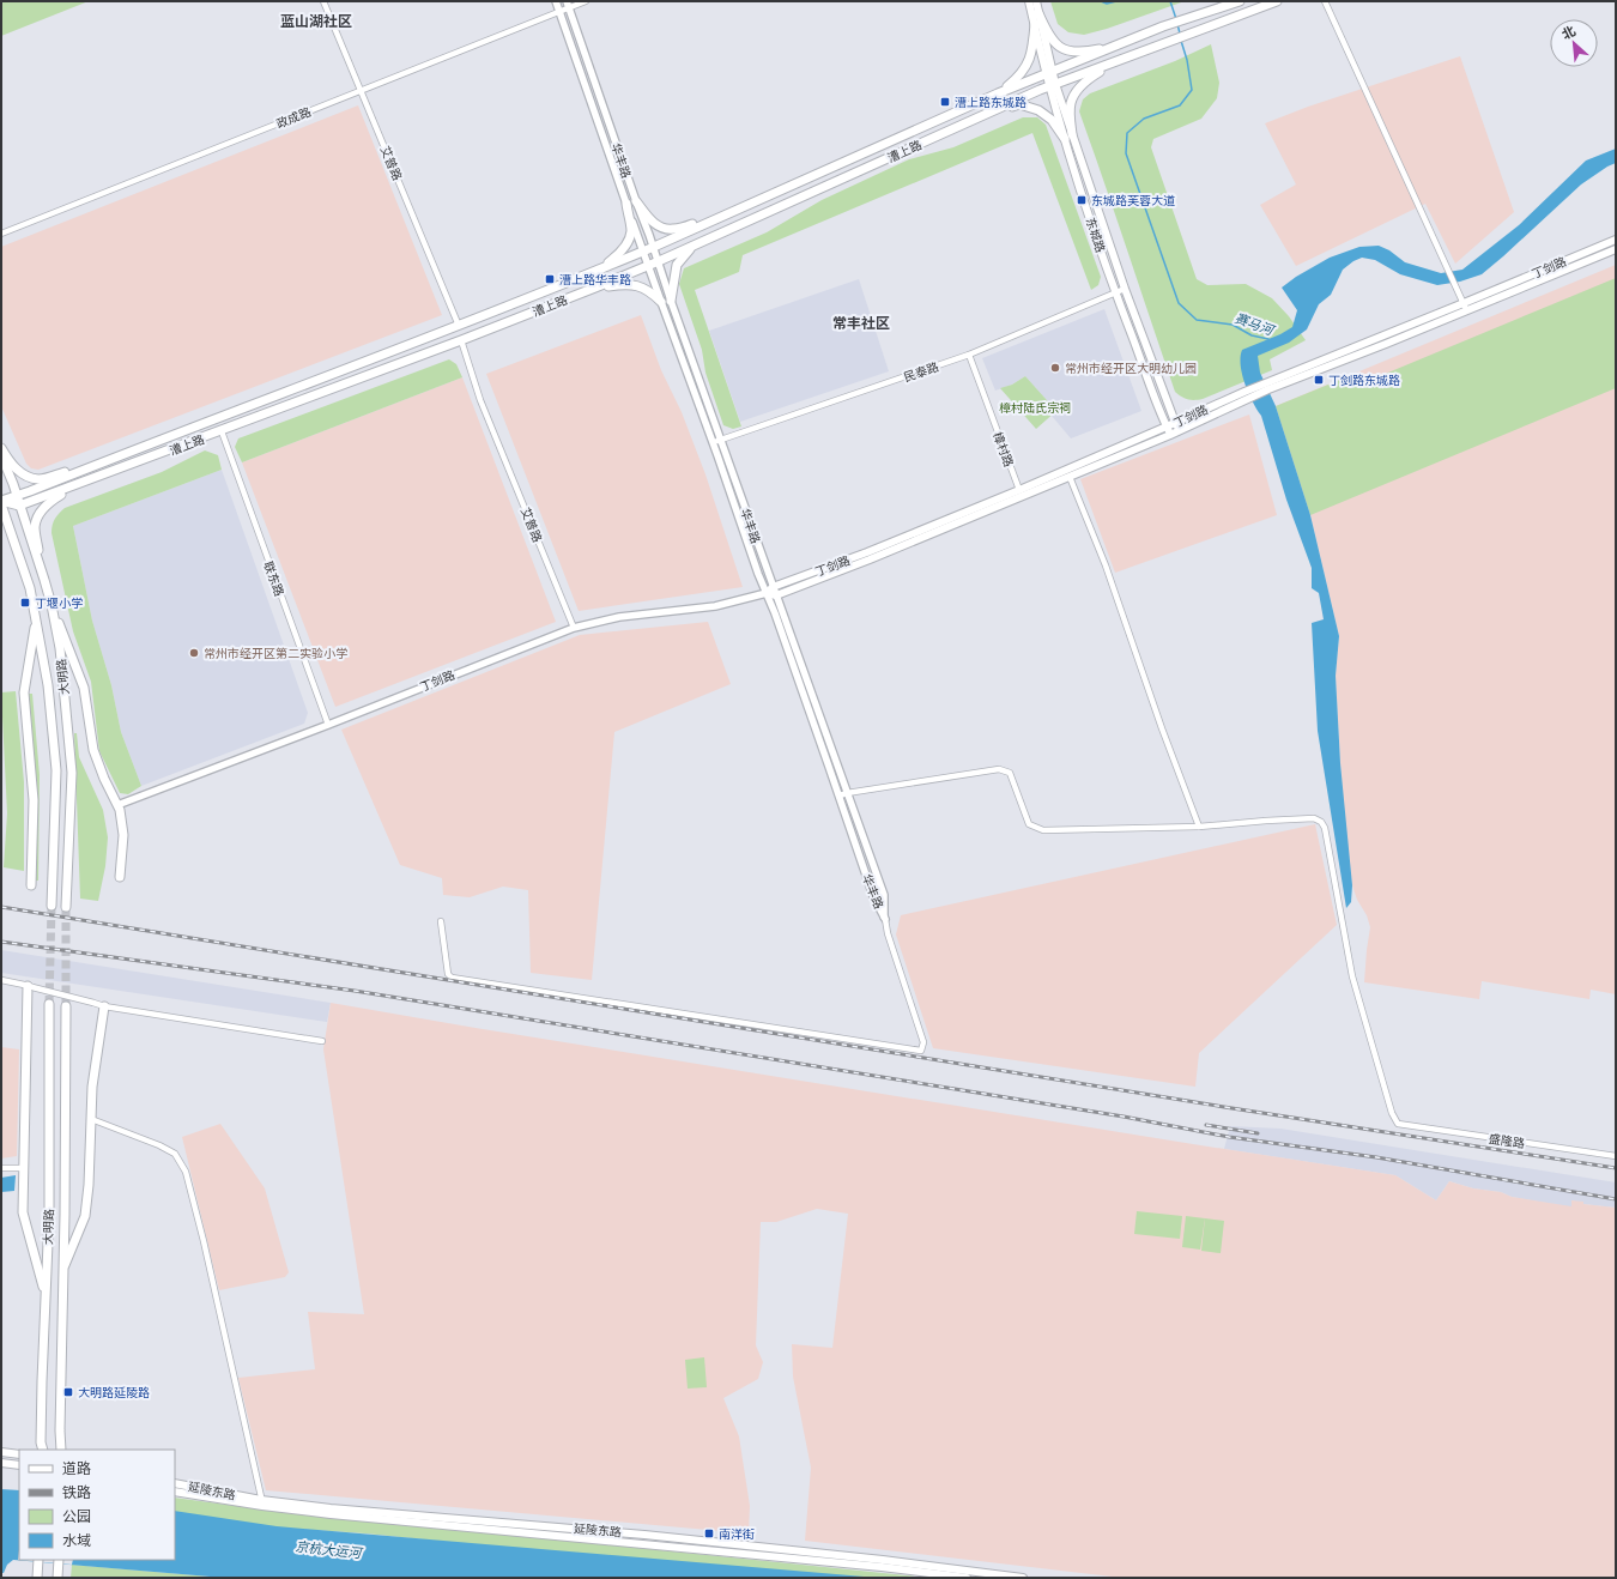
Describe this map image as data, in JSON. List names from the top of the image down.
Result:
{
  "streets": {
    "main road": [
      "漕上路",
      "东城路",
      "丁剑路",
      "大明路",
      "延陵东路"
    ],
    "street": [
      "政成路",
      "华丰路",
      "艾普路",
      "民泰路",
      "樟村路",
      "联东路",
      "盛隆路"
    ]
  },
  "crossings": [
    ["政成路", "华丰路"],
    ["政成路", "艾普路"],
    ["漕上路", "华丰路"],
    ["漕上路", "艾普路"],
    ["漕上路", "东城路"],
    ["漕上路", "联东路"],
    ["漕上路", "大明路"],
    ["华丰路", "丁剑路"],
    ["华丰路", "民泰路"],
    ["艾普路", "丁剑路"],
    ["东城路", "丁剑路"],
    ["东城路", "民泰路"],
    ["丁剑路", "樟村路"],
    ["丁剑路", "联东路"],
    ["民泰路", "樟村路"]
  ],
  "districts": ["蓝山湖社区", "常丰社区"],
  "water": ["赛马河", "京杭大运河"],
  "parks": ["樟村陆氏宗祠"],
  "places": {
    "transit": [
      "漕上路东城路",
      "东城路芙蓉大道",
      "漕上路华丰路",
      "丁剑路东城路",
      "丁堰小学",
      "大明路延陵路",
      "南洋街"
    ],
    "other": ["常州市经开区大明幼儿园", "常州市经开区第二实验小学"]
  },
  "legend": [
    "道路",
    "铁路",
    "公园",
    "水域"
  ],
  "north": "top left"
}
